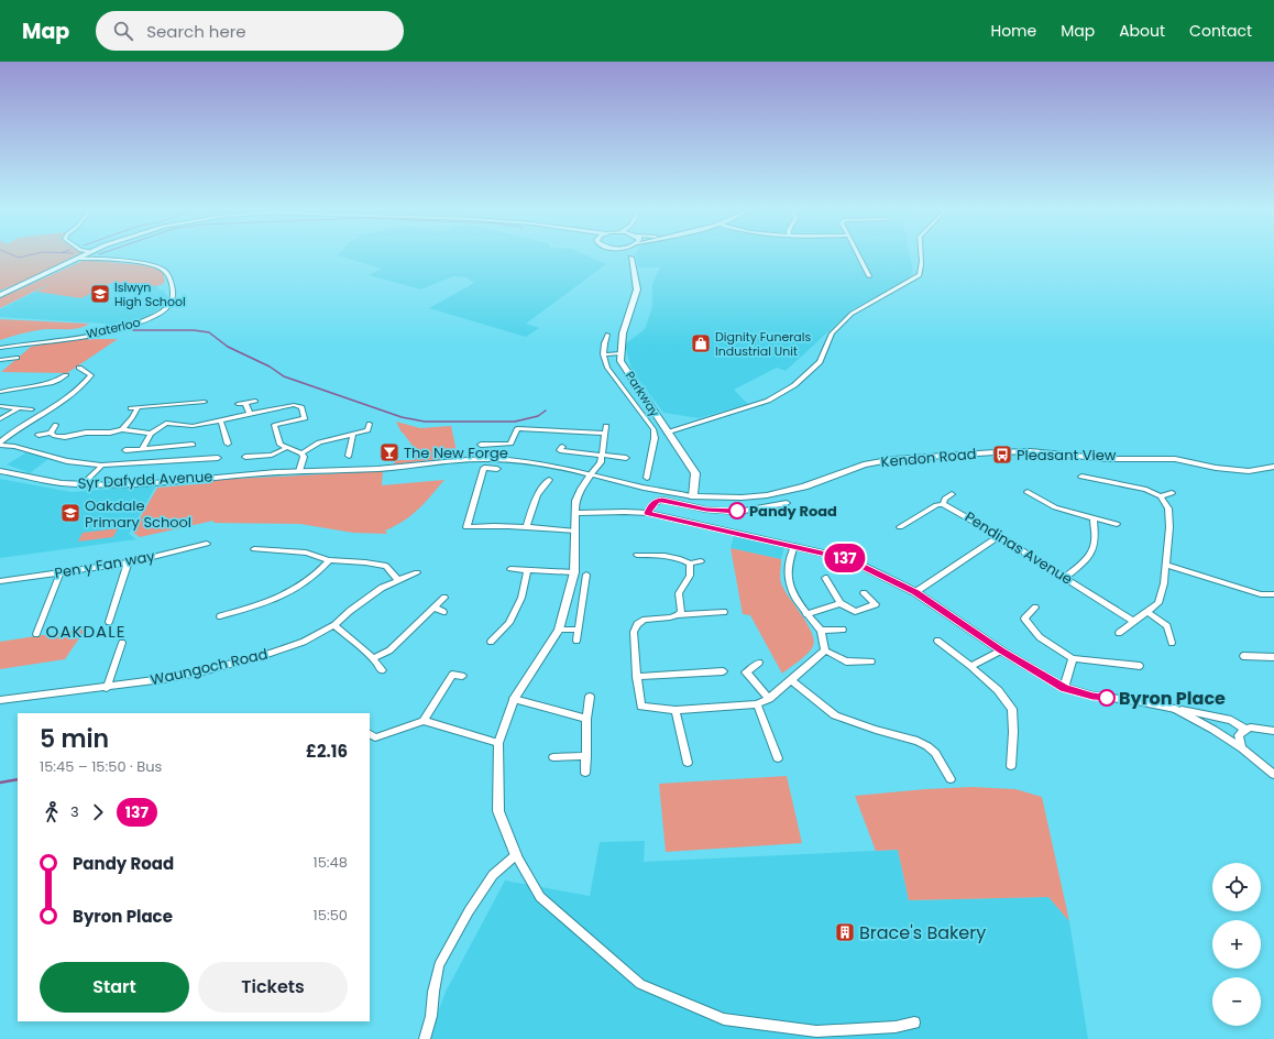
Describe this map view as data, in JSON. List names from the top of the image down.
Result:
{
  "streets": {
    "main road": ["Parkway", "Kendon Road"],
    "street": [
      "Waterloo",
      "Syr Dafydd Avenue",
      "Pendinas Avenue",
      "Pen y Fan way",
      "Waungoch Road"
    ]
  },
  "crossings": [
    ["Parkway", "Kendon Road"],
    ["Parkway", "Syr Dafydd Avenue"],
    ["Kendon Road", "Syr Dafydd Avenue"]
  ],
  "districts": ["OAKDALE"],
  "places": {
    "school or university": ["Islwyn High School", "Oakdale Primary School"],
    "shop": ["Dignity Funerals Industrial Unit"],
    "bar": ["The New Forge"],
    "bus stop": ["Pleasant View"],
    "other": ["Pandy Road", "Byron Place"],
    "building": ["Brace's Bakery"]
  },
  "lines": ["bus line 137"],
  "page": {
    "header": "Map",
    "search": "Search here",
    "nav": [
      "Home",
      "Map",
      "About",
      "Contact"
    ],
    "on_map": "137",
    "heading": ["5 min", "15:45 – 15:50 · Bus", "£2.16"],
    "legs": ["3", "137"],
    "list": [
      {
        "name": "Pandy Road",
        "value": "15:48"
      },
      {
        "name": "Byron Place",
        "value": "15:50"
      }
    ],
    "map_buttons": ["+", "−"],
    "buttons": ["Start", "Tickets"]
  }
}
